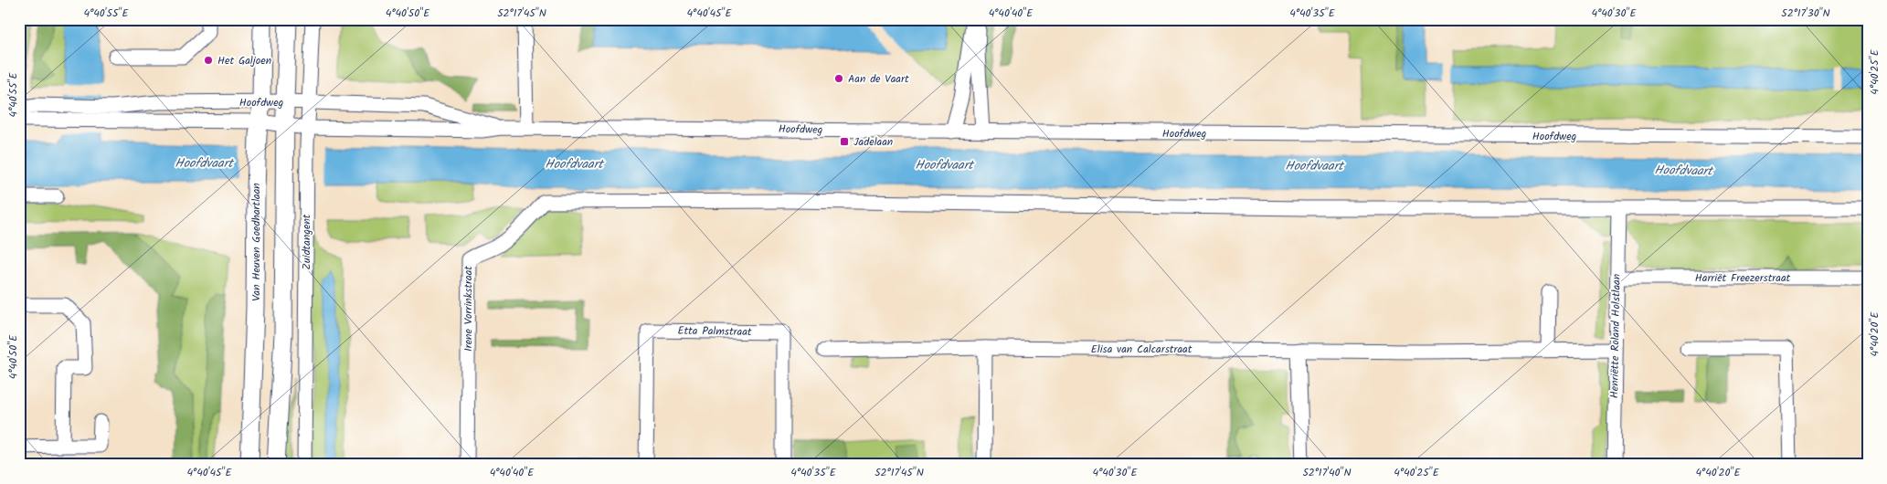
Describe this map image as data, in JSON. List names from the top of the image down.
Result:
{
  "streets": {
    "main road": ["Van Heuven Goedhartlaan"],
    "street": [
      "Hoofdweg",
      "Zuidtangent",
      "Harriët Freezerstraat",
      "Irene Vorrinkstraat",
      "Etta Palmstraat",
      "Henriëtte Roland Holstlaan",
      "Elisa van Calcarstraat"
    ]
  },
  "crossings": [
    ["Hoofdweg", "Van Heuven Goedhartlaan"],
    ["Hoofdweg", "Zuidtangent"],
    ["Harriët Freezerstraat", "Henriëtte Roland Holstlaan"],
    ["Irene Vorrinkstraat", "Henriëtte Roland Holstlaan"],
    ["Henriëtte Roland Holstlaan", "Elisa van Calcarstraat"]
  ],
  "water": ["Hoofdvaart"],
  "places": {
    "other": ["Het Galjoen", "Aan de Vaart"],
    "transit": ["Jadelaan"]
  },
  "coordinates": [
    "4°40'55\"E",
    "4°40'50\"E",
    "52°17'45\"N",
    "4°40'45\"E",
    "4°40'40\"E",
    "4°40'35\"E",
    "4°40'30\"E",
    "52°17'30\"N",
    "4°40'25\"E",
    "4°40'20\"E",
    "52°17'40\"N"
  ]
}
